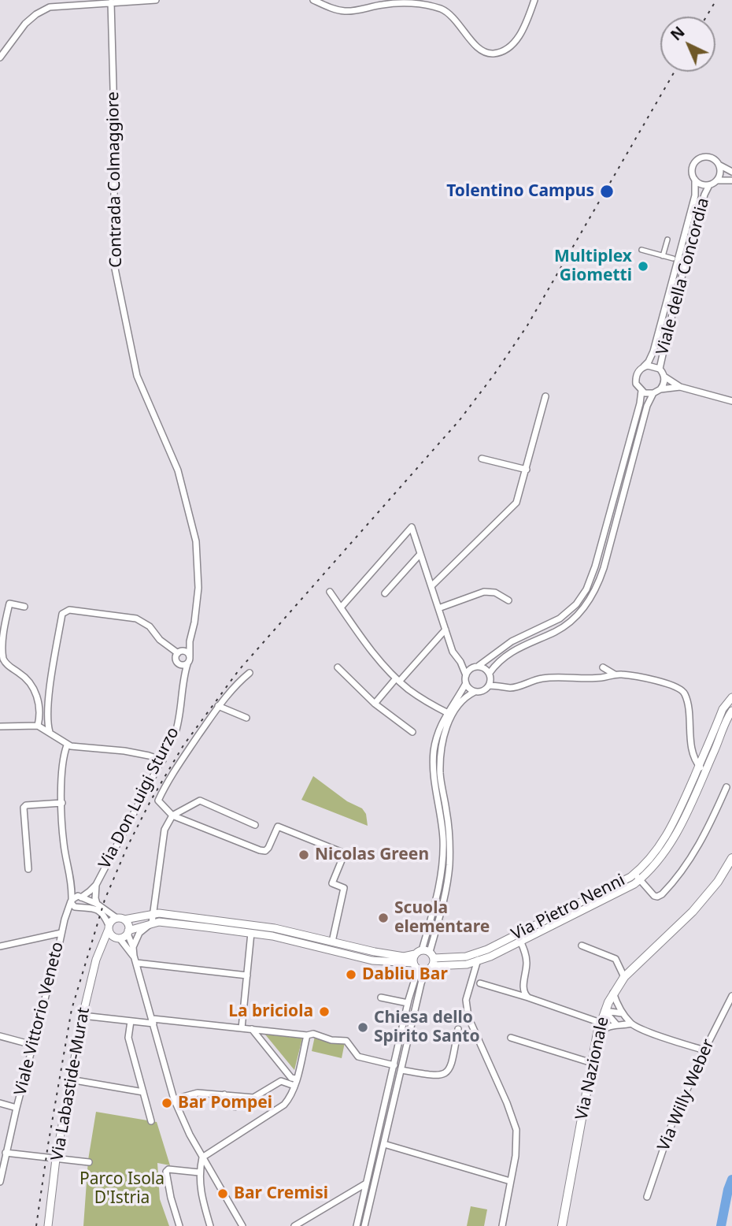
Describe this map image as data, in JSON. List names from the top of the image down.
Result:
{
  "streets": {
    "main road": ["Via Nazionale"],
    "street": [
      "Contrada Colmaggiore",
      "Viale della Concordia",
      "Via Don Luigi Sturzo",
      "Via Pietro Nenni",
      "Viale Vittorio Veneto",
      "Via Labastide-Murat",
      "Via Willy Weber"
    ]
  },
  "crossings": [
    ["Contrada Colmaggiore", "Via Don Luigi Sturzo"]
  ],
  "parks": ["Parco Isola D'Istria"],
  "places": [
    "Tolentino Campus",
    "Multiplex Giometti",
    "Nicolas Green",
    "Scuola elementare",
    "Dabliu Bar",
    "La briciola",
    "Chiesa dello Spirito Santo",
    "Bar Pompei",
    "Bar Cremisi"
  ],
  "north": "top left"
}
